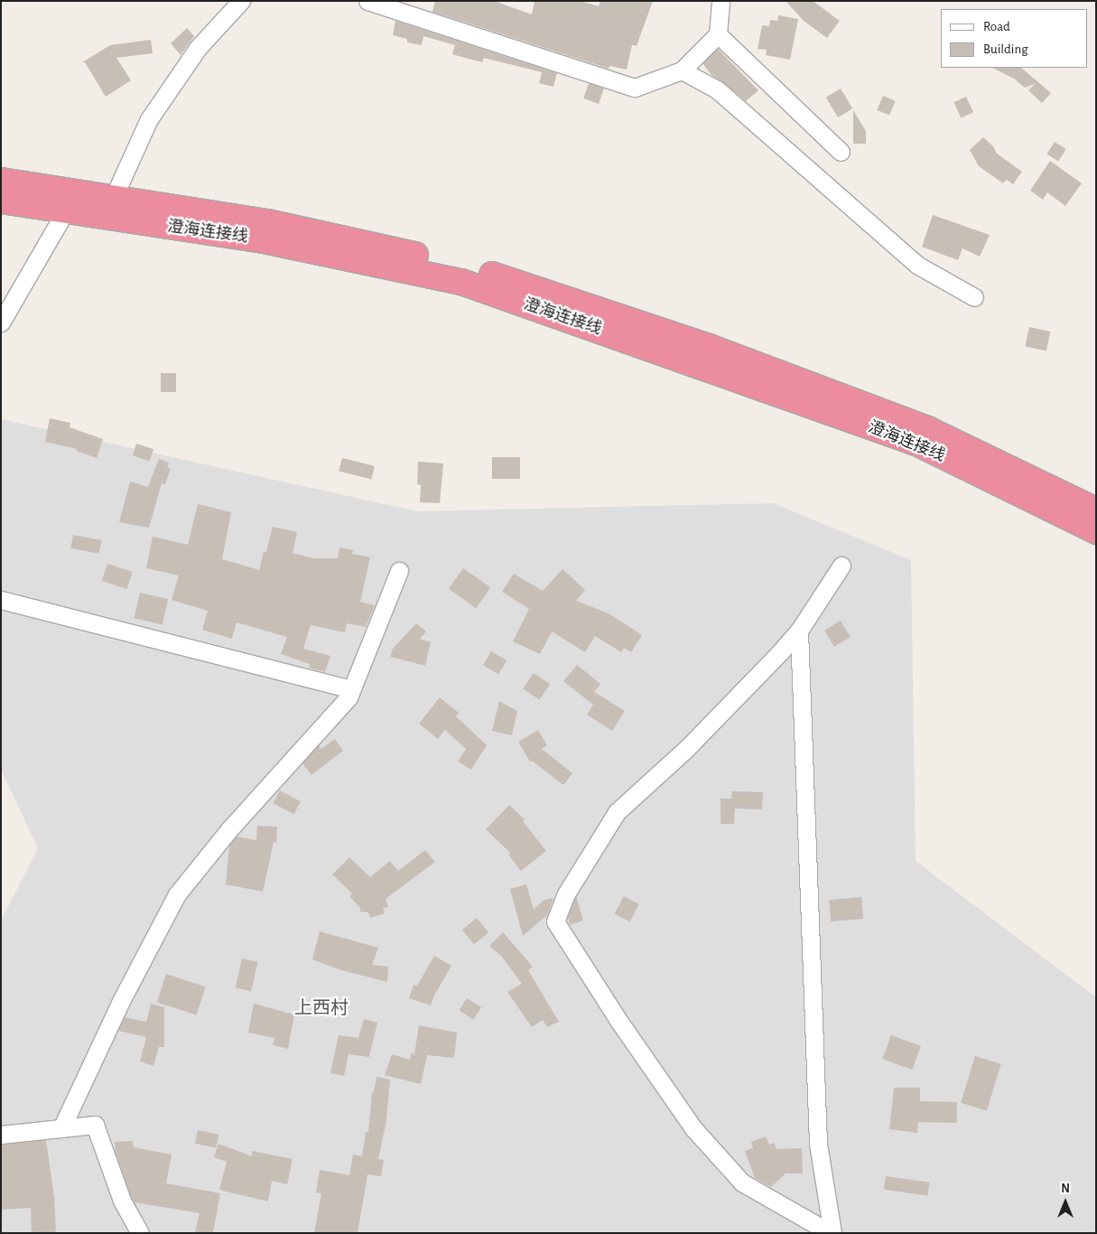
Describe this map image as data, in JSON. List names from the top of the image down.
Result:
{
  "streets": {
    "highway": ["澄海连接线"]
  },
  "districts": ["上西村"],
  "legend": ["Road", "Building"],
  "north": "top"
}
